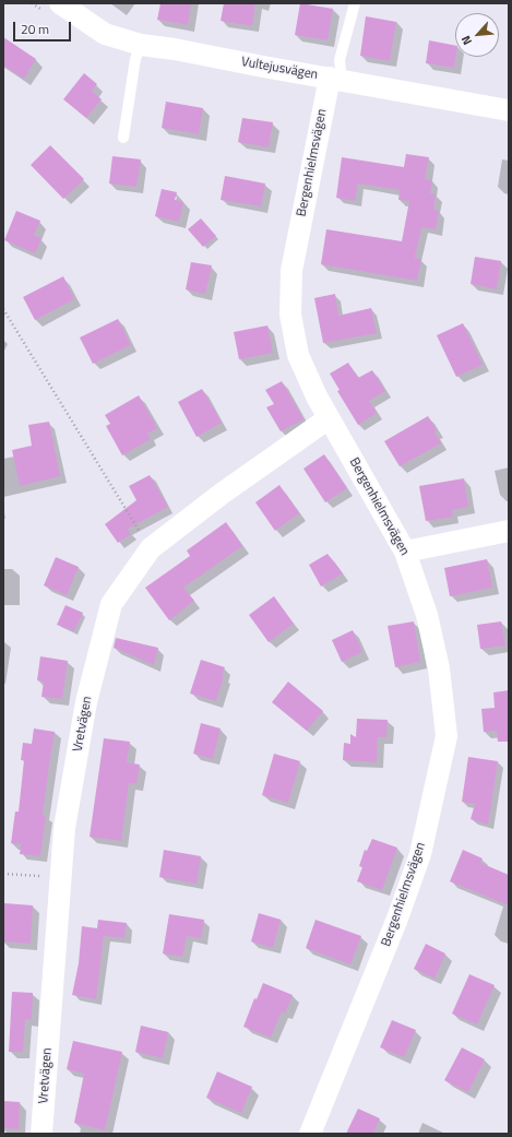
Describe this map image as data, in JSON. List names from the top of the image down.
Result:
{
  "streets": {
    "street": ["Vultejusvägen", "Bergenhielmsvägen", "Vretvägen"]
  },
  "crossings": [
    ["Vultejusvägen", "Bergenhielmsvägen"],
    ["Bergenhielmsvägen", "Vretvägen"]
  ],
  "scale_bar": "20 m",
  "north": "bottom left"
}
